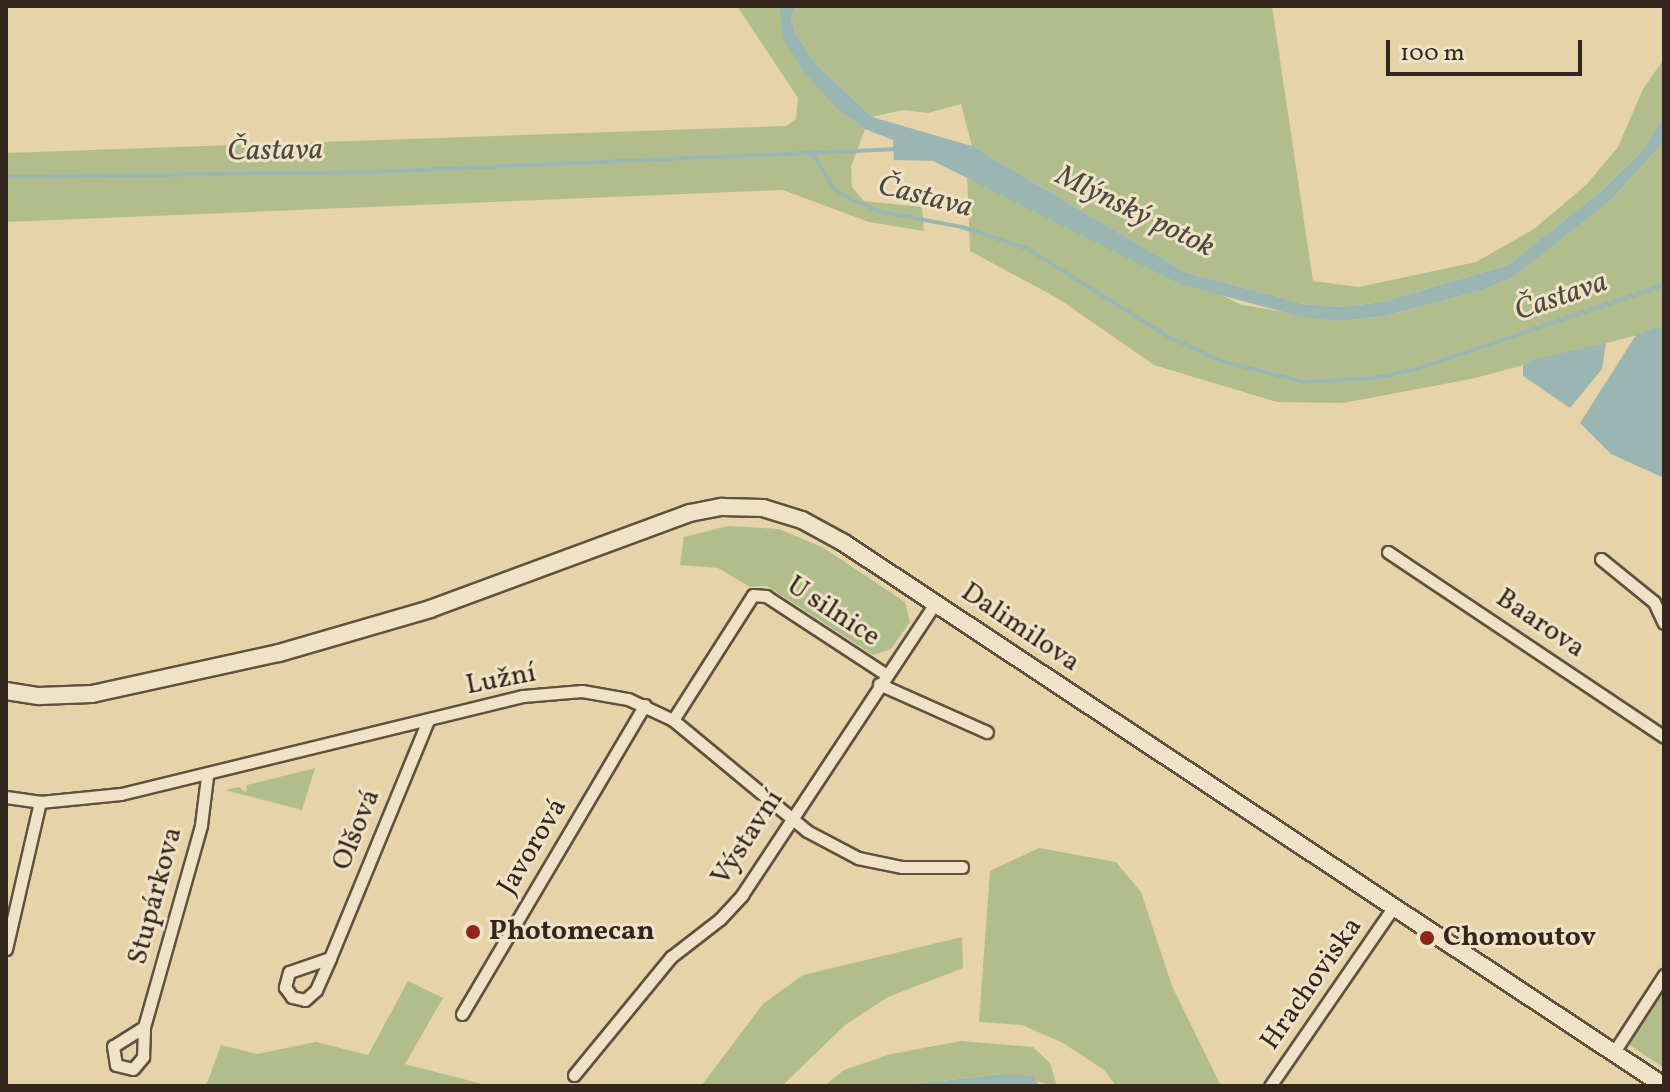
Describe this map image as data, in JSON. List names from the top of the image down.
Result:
{
  "streets": {
    "main road": ["Dalimilova"],
    "street": [
      "U silnice",
      "Baarova",
      "Lužní",
      "Olšová",
      "Výstavní",
      "Javorová",
      "Stupárkova",
      "Hrachoviska"
    ]
  },
  "crossings": [
    ["U silnice", "Lužní"],
    ["U silnice", "Výstavní"],
    ["Dalimilova", "Výstavní"],
    ["Dalimilova", "Hrachoviska"],
    ["Lužní", "Olšová"],
    ["Lužní", "Výstavní"],
    ["Lužní", "Javorová"],
    ["Lužní", "Stupárkova"]
  ],
  "water": ["Častava", "Mlýnský potok"],
  "places": ["Photomecan", "Chomoutov"],
  "scale_bar": "100 m"
}
